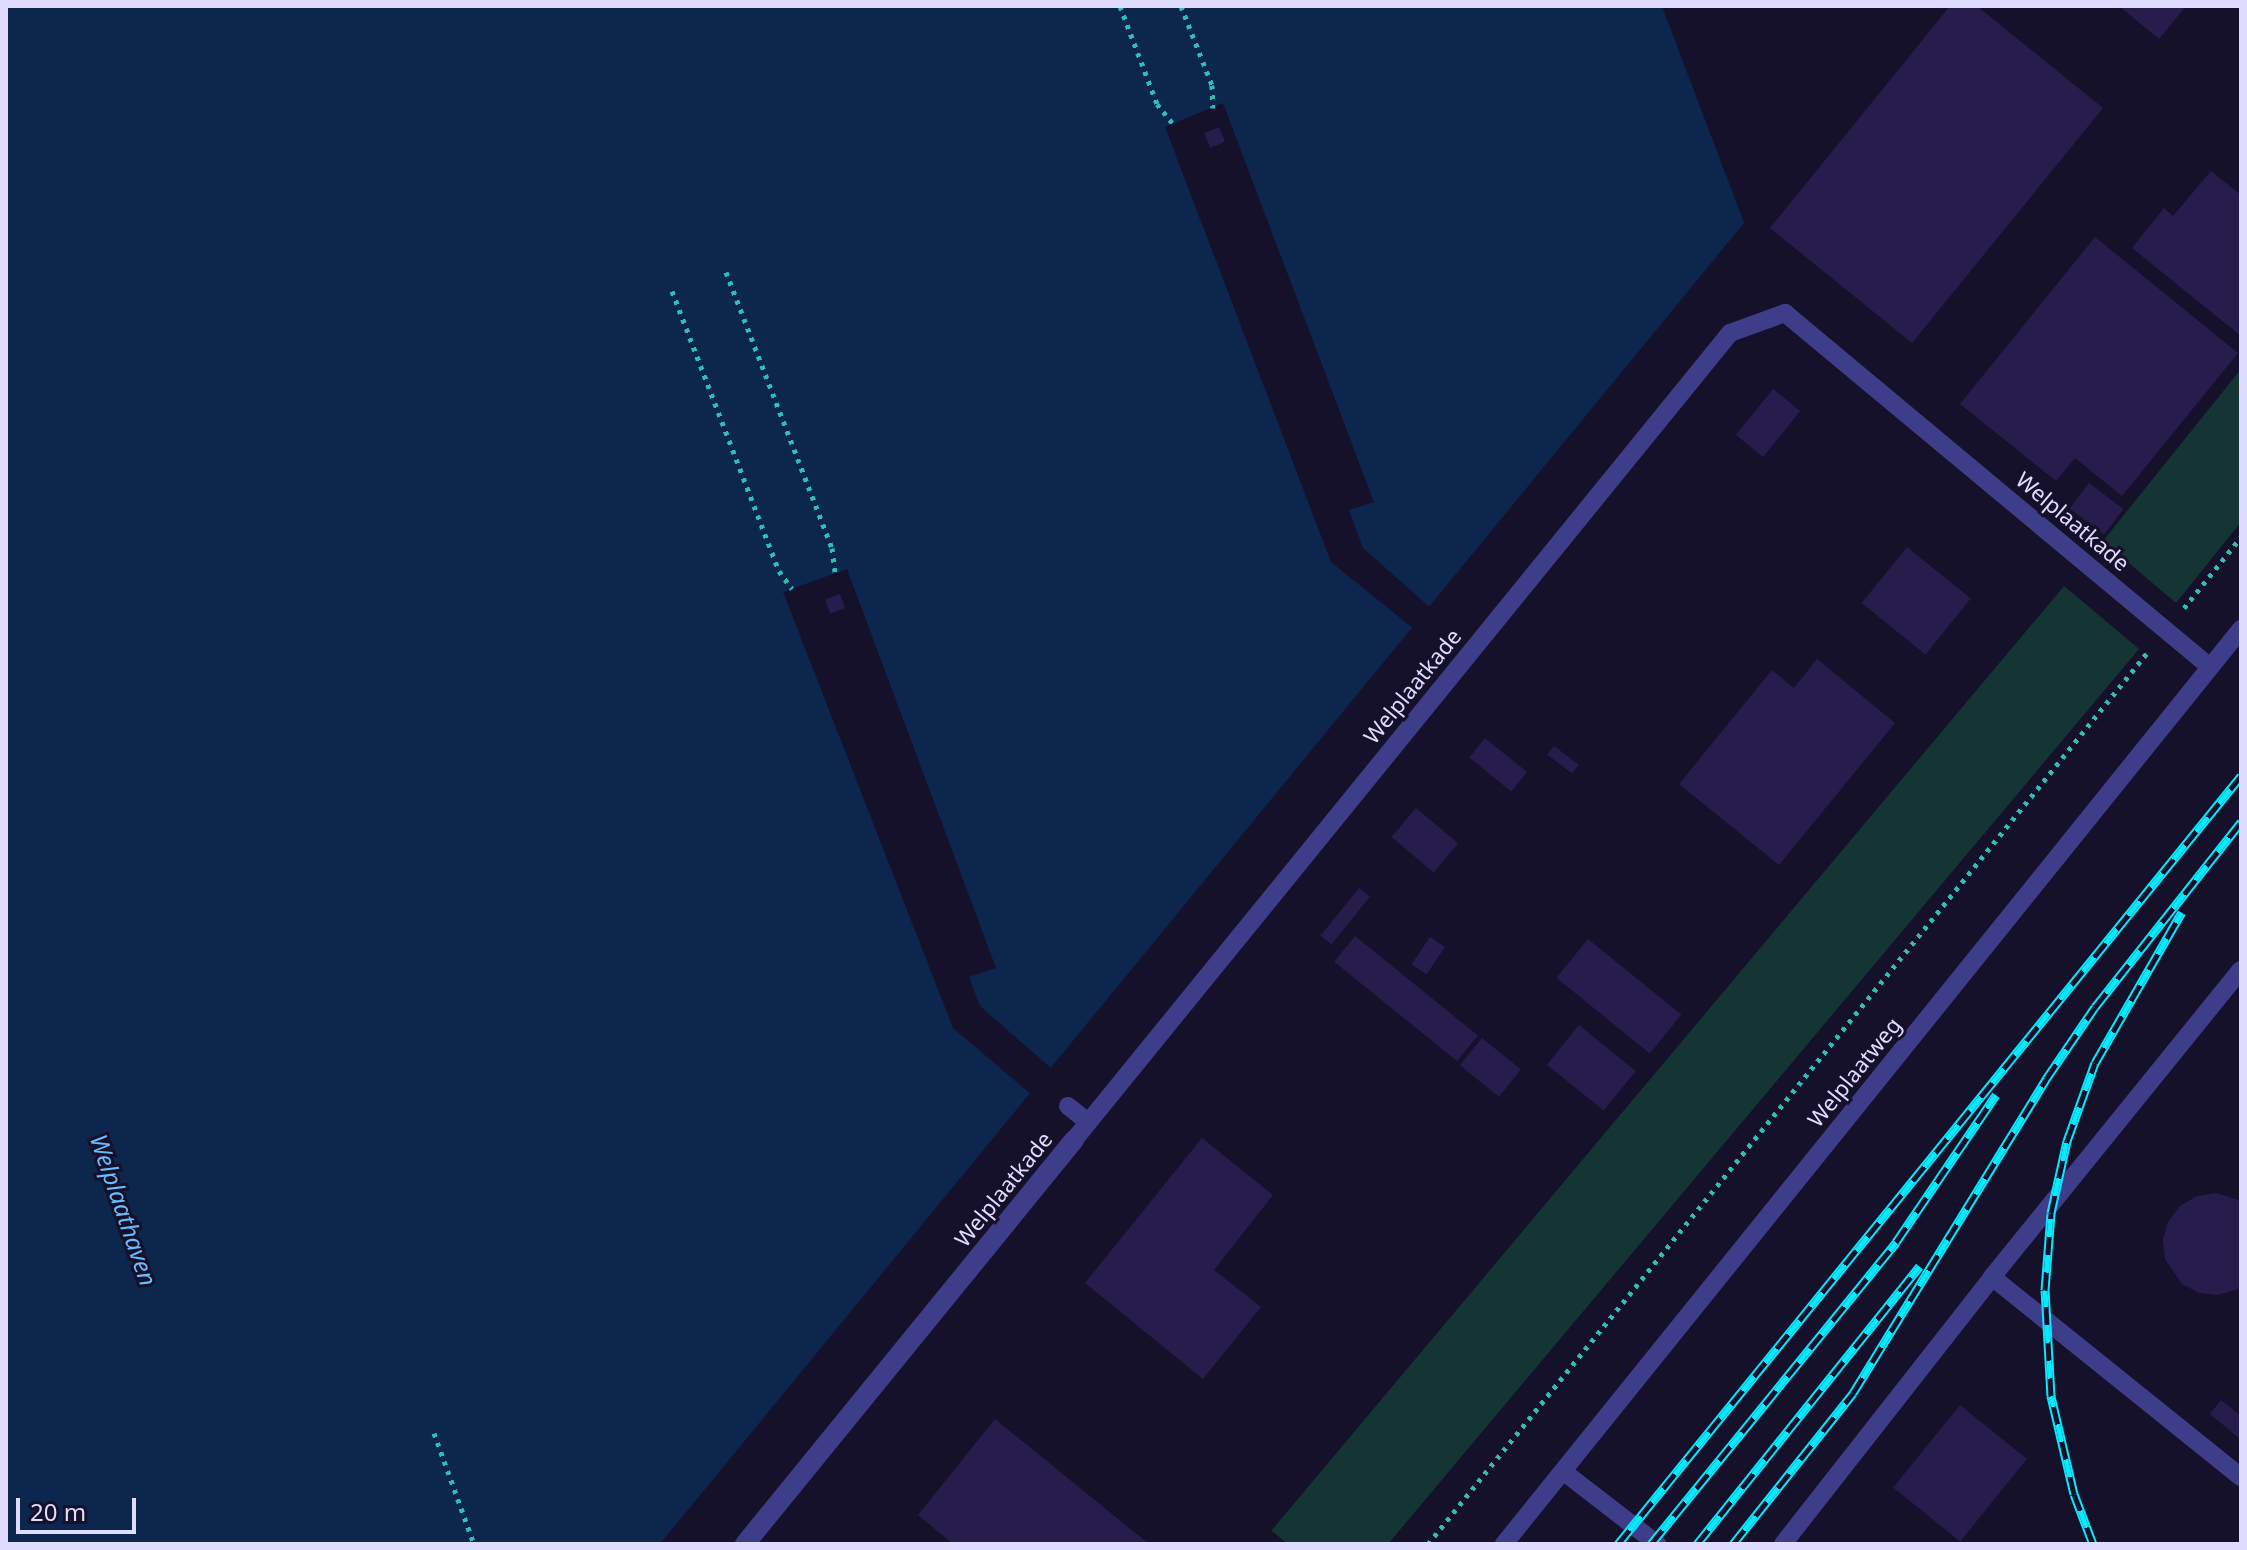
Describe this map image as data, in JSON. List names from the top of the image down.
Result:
{
  "streets": {
    "street": ["Welplaatkade"],
    "lane": ["Welplaatweg"]
  },
  "crossings": [
    ["Welplaatkade", "Welplaatweg"]
  ],
  "water": ["Welplaathaven"],
  "scale_bar": "20 m"
}
